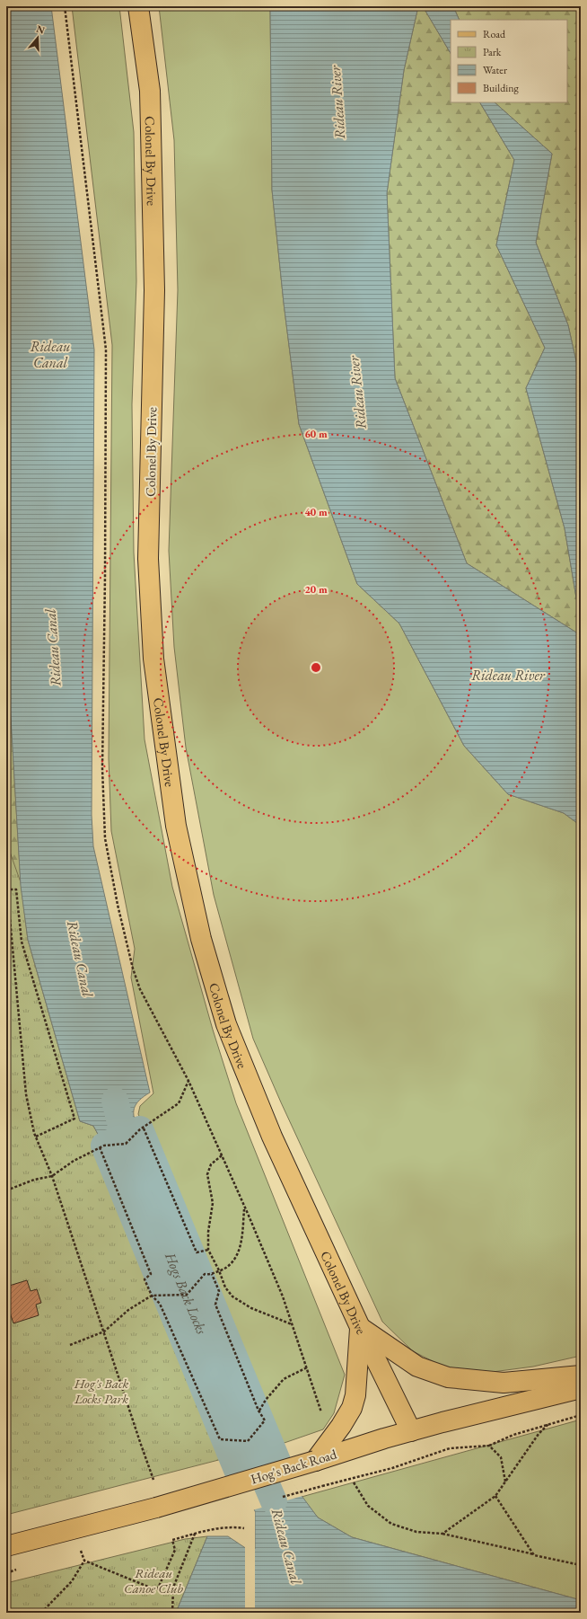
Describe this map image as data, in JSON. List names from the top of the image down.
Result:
{
  "streets": {
    "main road": ["Colonel By Drive", "Hog's Back Road"]
  },
  "crossings": [
    ["Colonel By Drive", "Hog's Back Road"]
  ],
  "water": ["Rideau River", "Rideau Canal", "Hogs Back Locks"],
  "parks": ["Hog's Back Locks Park", "Rideau Canoe Club"],
  "legend": [
    "Road",
    "Park",
    "Water",
    "Building"
  ],
  "north": "top",
  "rings": ["60 m", "40 m", "20 m"]
}
